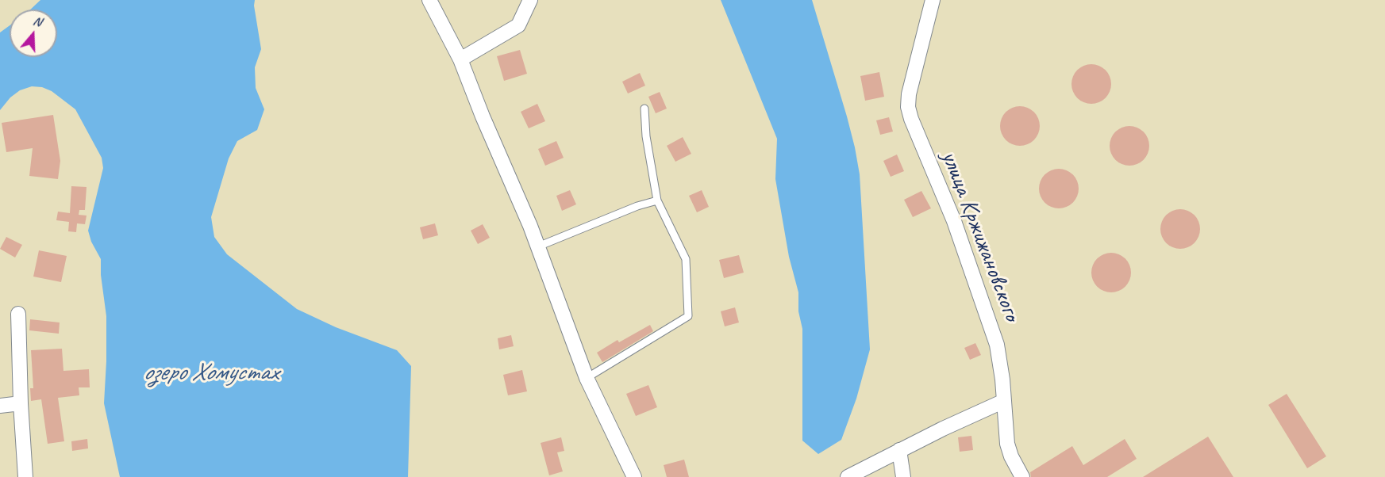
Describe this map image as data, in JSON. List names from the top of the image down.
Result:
{
  "streets": {
    "street": ["улица Кржижановского"]
  },
  "water": ["озеро Хомустах"],
  "north": "top"
}
